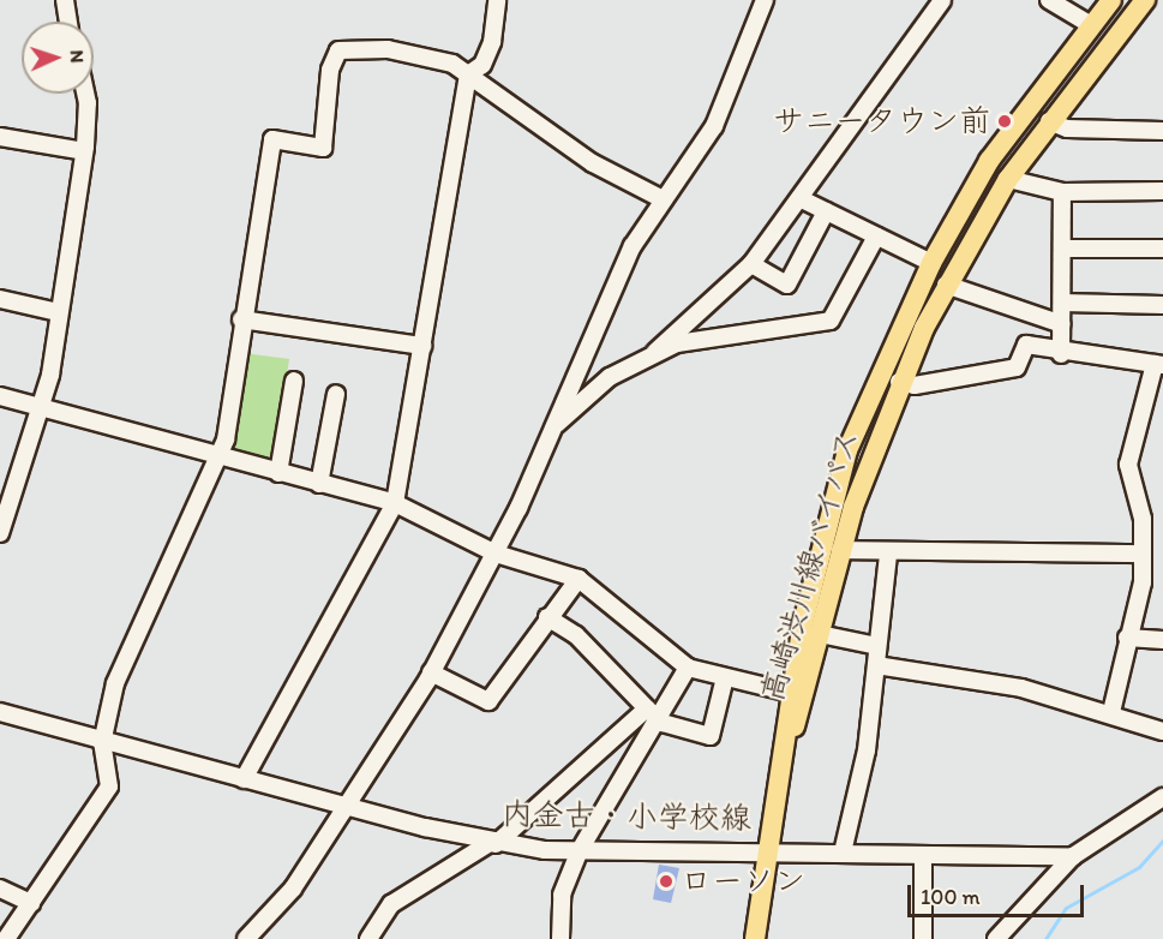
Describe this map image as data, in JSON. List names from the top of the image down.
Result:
{
  "streets": {
    "main road": ["高崎渋川線バイパス"],
    "street": ["内金古・小学校線"]
  },
  "crossings": [
    ["高崎渋川線バイパス", "内金古・小学校線"]
  ],
  "places": ["サニータウン前", "ローソン"],
  "scale_bar": "100 m",
  "north": "right"
}
